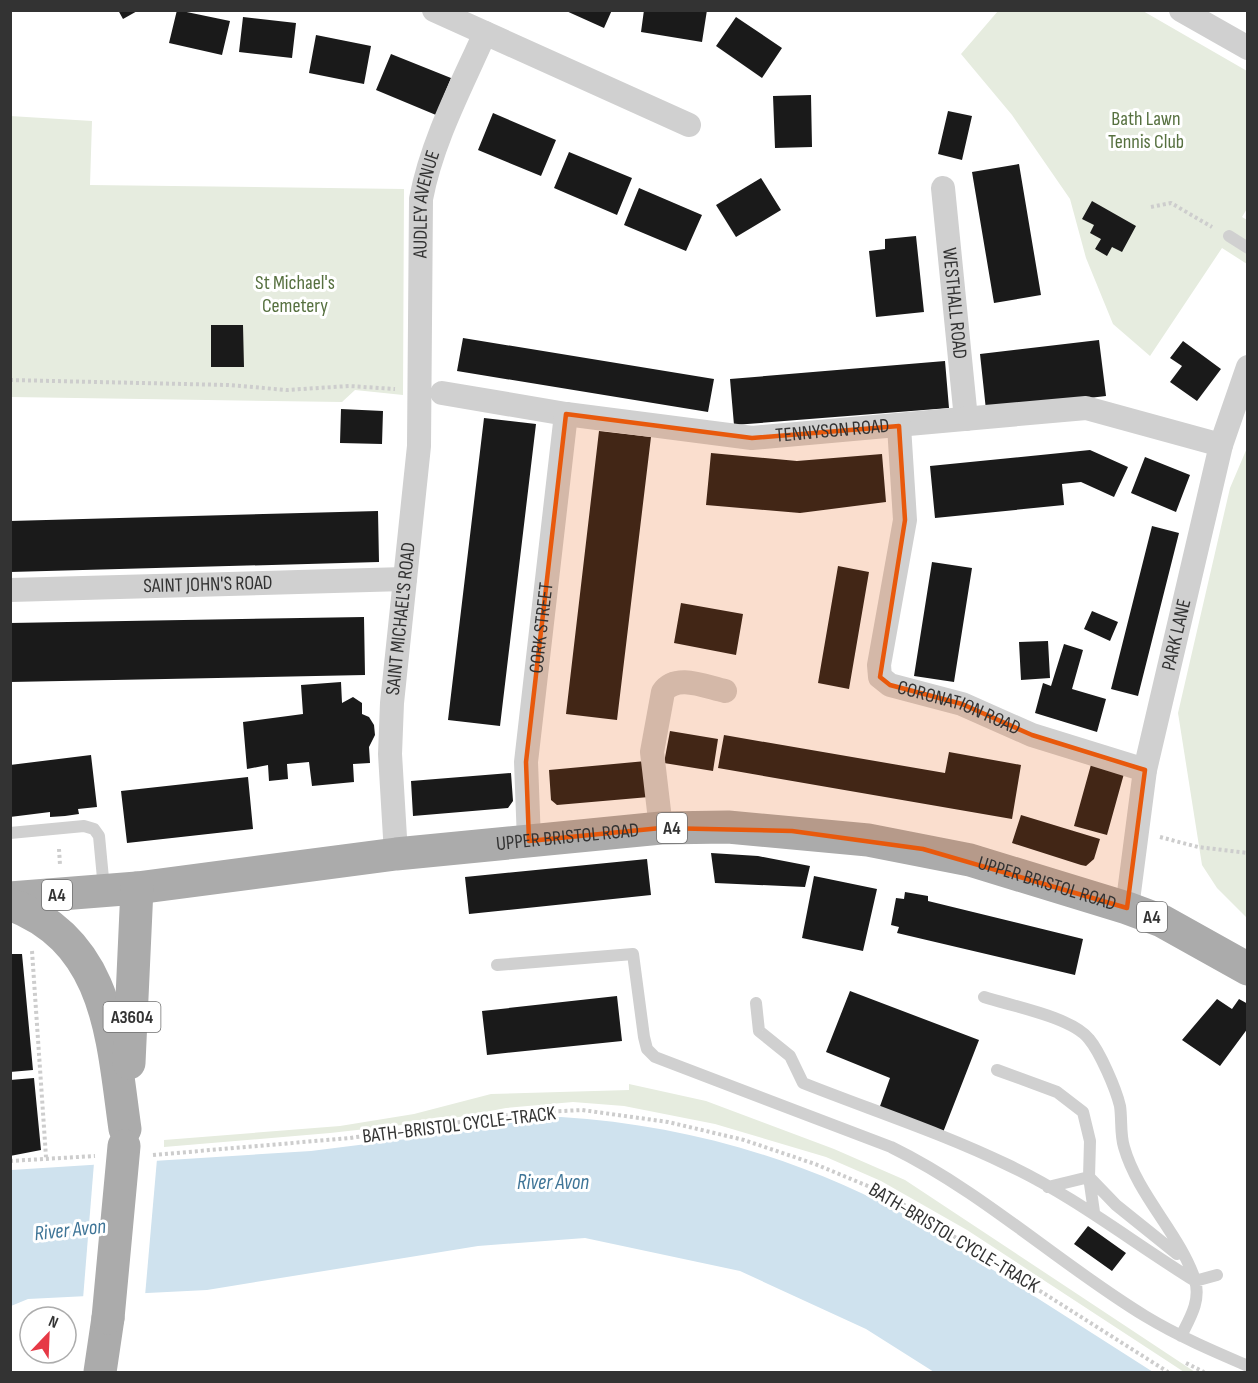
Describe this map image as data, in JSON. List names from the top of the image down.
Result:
{
  "streets": {
    "main road": ["A4", "UPPER BRISTOL ROAD", "A3604"],
    "street": [
      "AUDLEY AVENUE",
      "WESTHALL ROAD",
      "TENNYSON ROAD",
      "SAINT JOHN'S ROAD",
      "SAINT MICHAEL'S ROAD",
      "CORK STREET",
      "PARK LANE",
      "CORONATION ROAD"
    ],
    "path": ["BATH-BRISTOL CYCLE-TRACK"]
  },
  "crossings": [
    ["AUDLEY AVENUE", "TENNYSON ROAD"],
    ["AUDLEY AVENUE", "SAINT MICHAEL'S ROAD"],
    ["WESTHALL ROAD", "TENNYSON ROAD"],
    ["TENNYSON ROAD", "SAINT MICHAEL'S ROAD"],
    ["TENNYSON ROAD", "CORK STREET"],
    ["TENNYSON ROAD", "PARK LANE"],
    ["TENNYSON ROAD", "CORONATION ROAD"],
    ["SAINT JOHN'S ROAD", "SAINT MICHAEL'S ROAD"],
    ["SAINT MICHAEL'S ROAD", "UPPER BRISTOL ROAD"],
    ["CORK STREET", "UPPER BRISTOL ROAD"],
    ["PARK LANE", "CORONATION ROAD"],
    ["PARK LANE", "UPPER BRISTOL ROAD"],
    ["UPPER BRISTOL ROAD", "A3604"],
    ["A3604", "BATH-BRISTOL CYCLE-TRACK"]
  ],
  "water": ["River Avon"],
  "parks": ["Bath Lawn Tennis Club", "St Michael's Cemetery"],
  "north": "top right"
}
